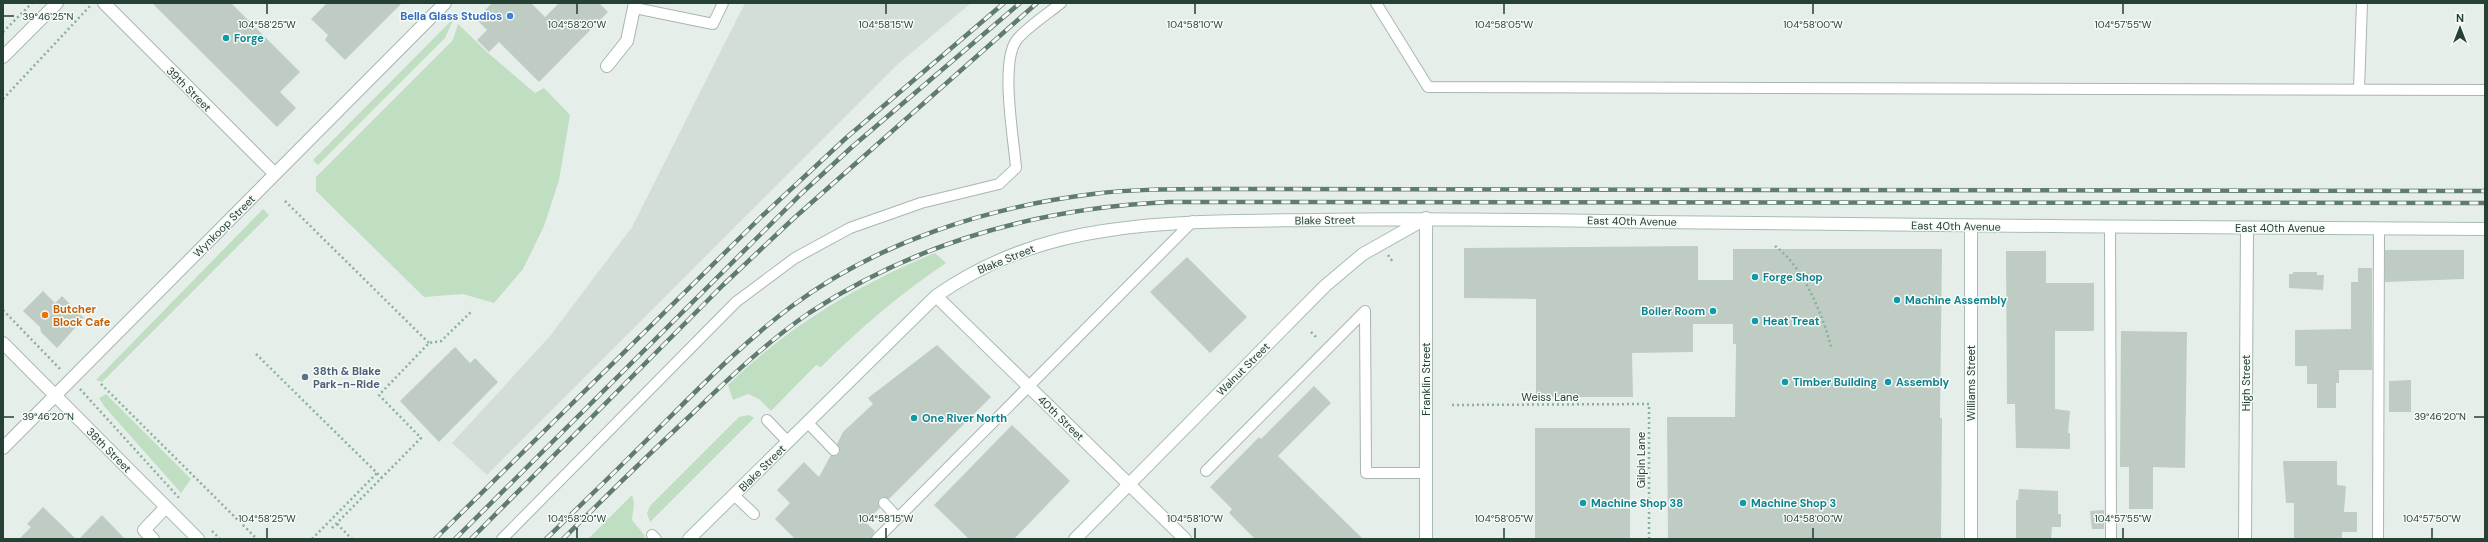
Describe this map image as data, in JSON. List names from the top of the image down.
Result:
{
  "streets": {
    "street": [
      "39th Street",
      "Blake Street",
      "East 40th Avenue",
      "Wynkoop Street",
      "Walnut Street",
      "Franklin Street",
      "Williams Street",
      "High Street",
      "40th Street",
      "38th Street"
    ],
    "path": ["Weiss Lane", "Gilpin Lane"]
  },
  "crossings": [
    ["39th Street", "Wynkoop Street"],
    ["Blake Street", "East 40th Avenue"],
    ["Blake Street", "Walnut Street"],
    ["Blake Street", "Franklin Street"],
    ["Blake Street", "40th Street"],
    ["East 40th Avenue", "Walnut Street"],
    ["East 40th Avenue", "Franklin Street"],
    ["East 40th Avenue", "Williams Street"],
    ["East 40th Avenue", "High Street"],
    ["Wynkoop Street", "38th Street"],
    ["Walnut Street", "Franklin Street"],
    ["Walnut Street", "40th Street"],
    ["Weiss Lane", "Gilpin Lane"]
  ],
  "places": [
    "Bella Glass Studios",
    "Forge",
    "Forge Shop",
    "Machine Assembly",
    "Boiler Room",
    "Butcher Block Cafe",
    "Heat Treat",
    "38th & Blake Park-n-Ride",
    "Timber Building",
    "Assembly",
    "One River North",
    "Machine Shop 38",
    "Machine Shop 3"
  ],
  "north": "top",
  "coordinates": [
    "39°46'25\"N",
    "104°58'25\"W",
    "104°58'20\"W",
    "104°58'15\"W",
    "104°58'10\"W",
    "104°58'05\"W",
    "104°58'00\"W",
    "104°57'55\"W",
    "39°46'20\"N",
    "104°57'50\"W"
  ]
}
